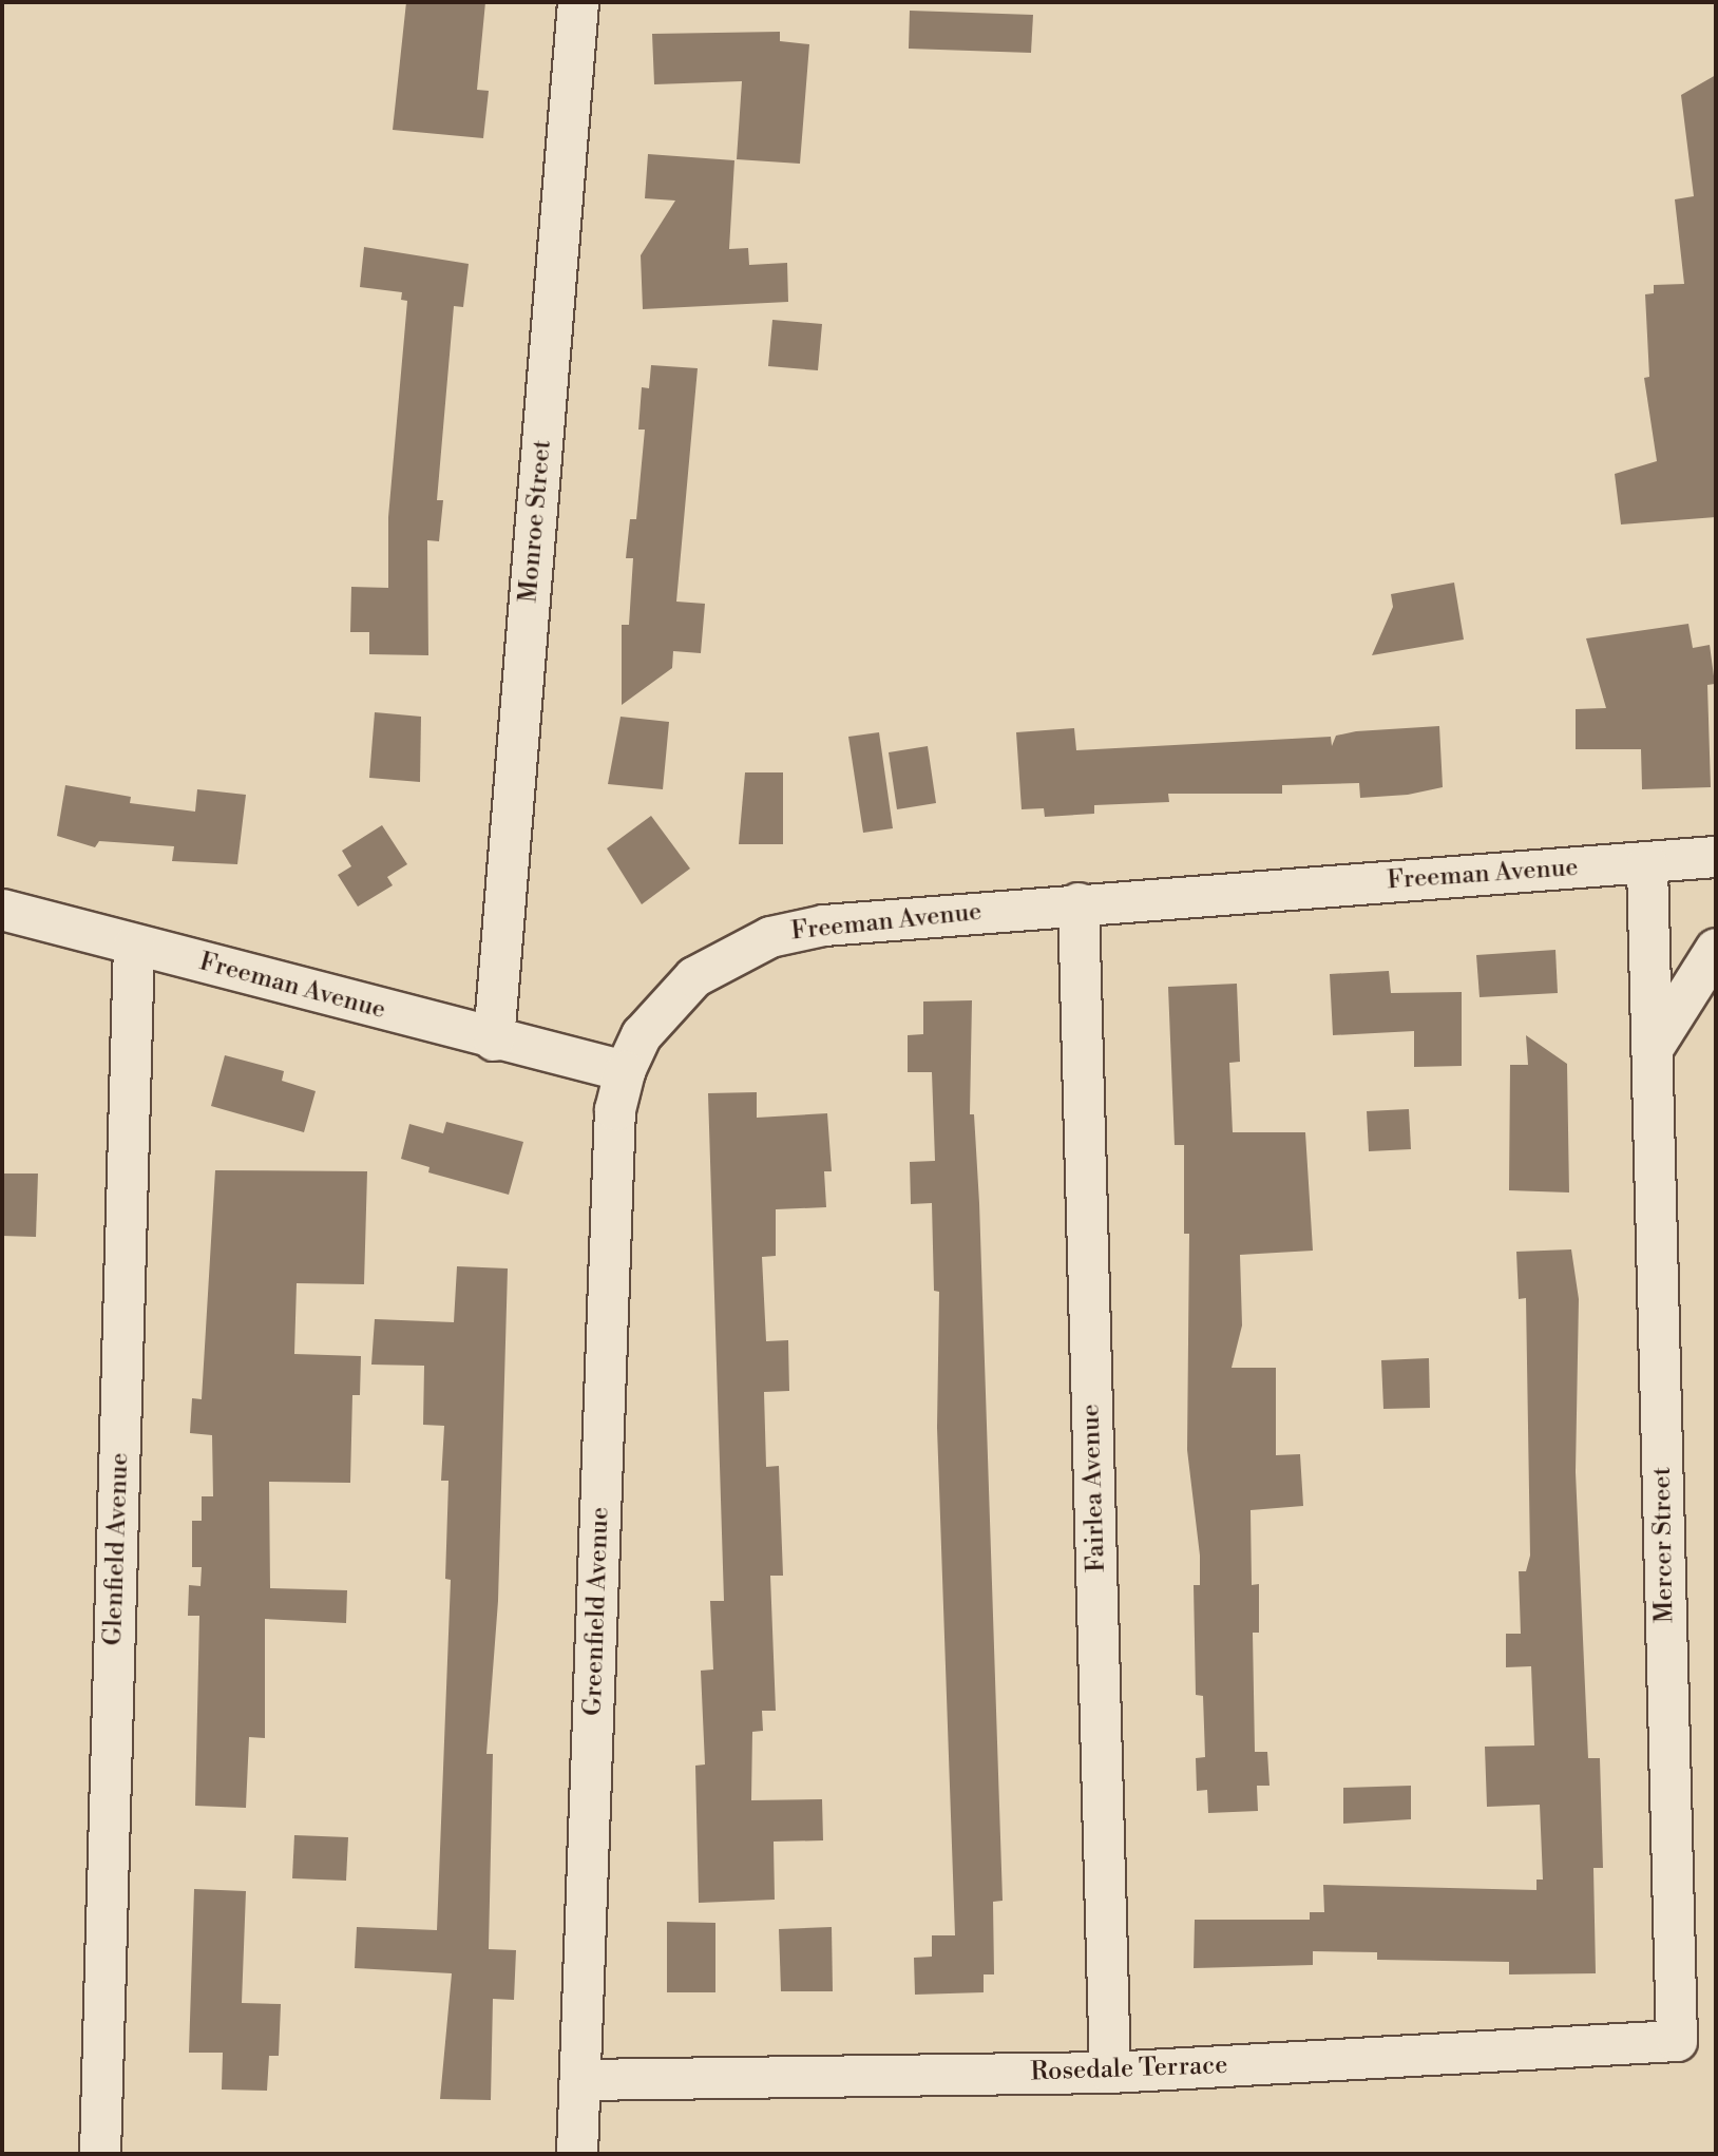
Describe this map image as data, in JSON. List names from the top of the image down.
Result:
{
  "streets": {
    "street": [
      "Monroe Street",
      "Freeman Avenue",
      "Fairlea Avenue",
      "Mercer Street",
      "Glenfield Avenue",
      "Greenfield Avenue",
      "Rosedale Terrace"
    ]
  },
  "crossings": [
    ["Monroe Street", "Freeman Avenue"],
    ["Freeman Avenue", "Fairlea Avenue"],
    ["Freeman Avenue", "Mercer Street"],
    ["Freeman Avenue", "Glenfield Avenue"],
    ["Freeman Avenue", "Greenfield Avenue"],
    ["Fairlea Avenue", "Rosedale Terrace"],
    ["Mercer Street", "Rosedale Terrace"],
    ["Greenfield Avenue", "Rosedale Terrace"]
  ]
}
